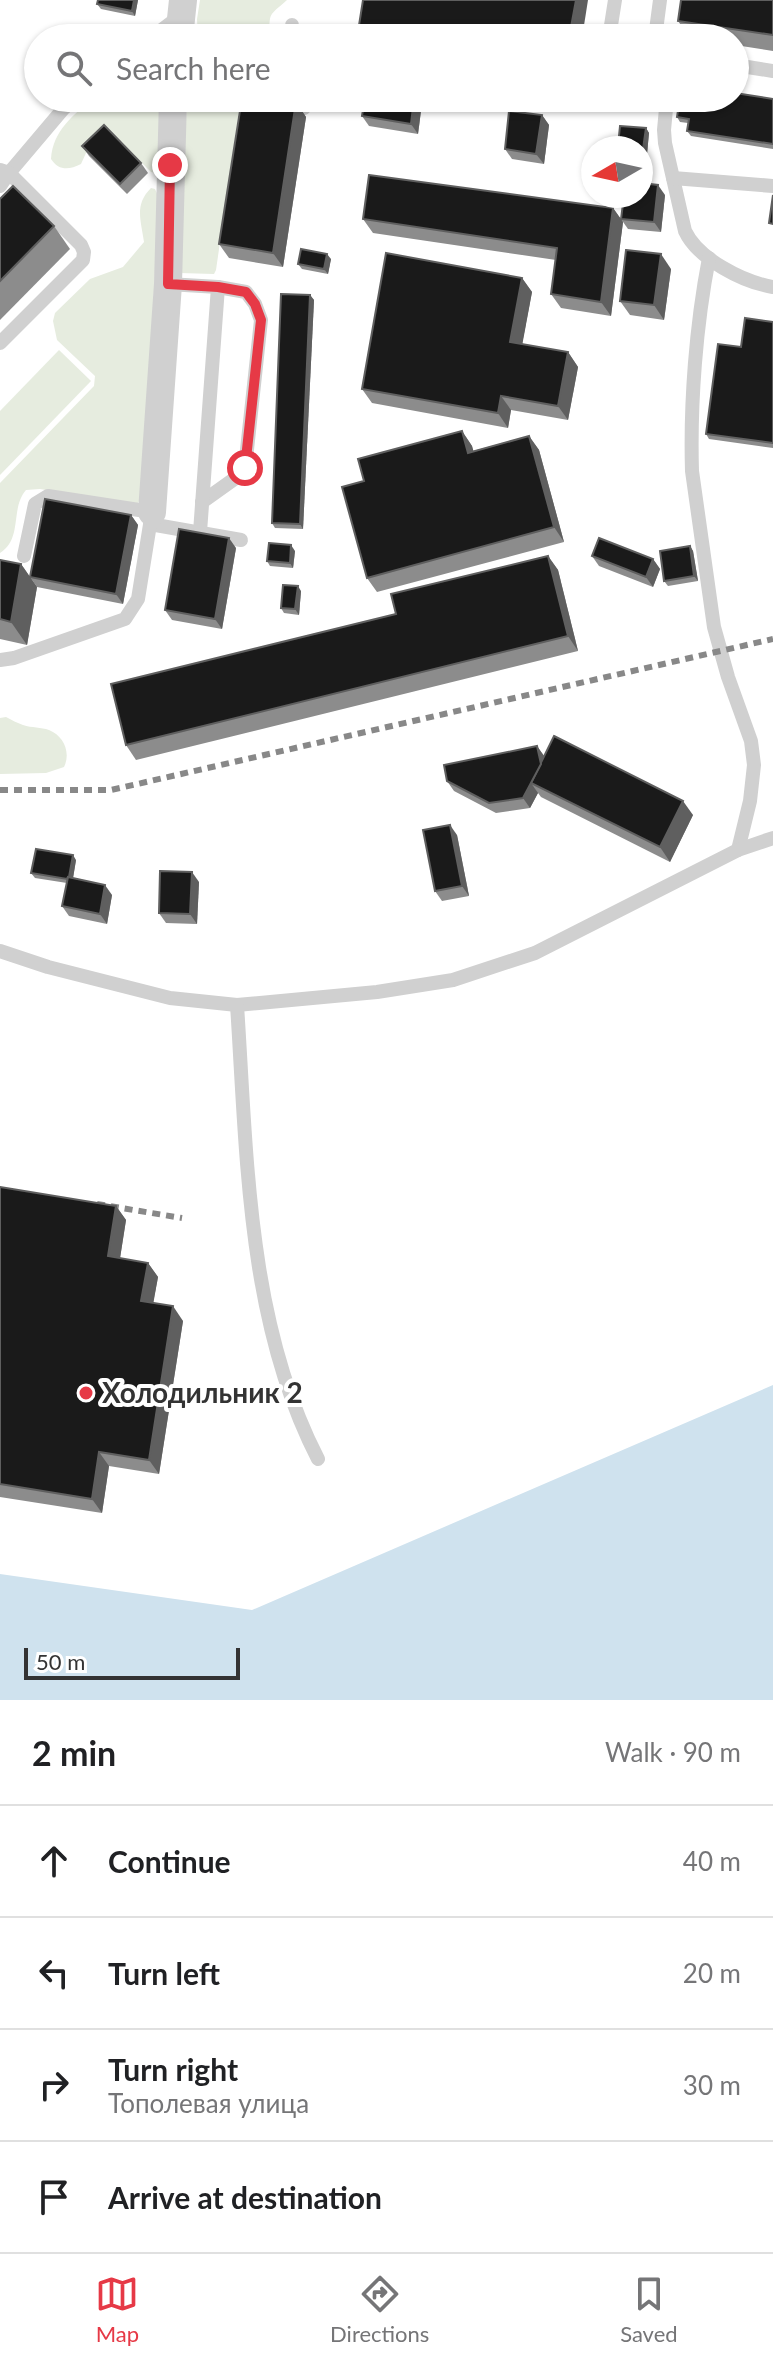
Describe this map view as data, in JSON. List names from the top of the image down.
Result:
{
  "places": ["Холодильник 2"],
  "scale_bar": "50 m",
  "north": "left",
  "page": {
    "search": "Search here",
    "scale": "50 m",
    "heading": ["2 min", "Walk · 90 m"],
    "list": [
      ["Continue", "40 m"],
      ["Turn left", "20 m"],
      ["Turn right", "Тополевая улица", "30 m"],
      "Arrive at destination"
    ],
    "nav": ["Map", "Directions", "Saved"]
  }
}
